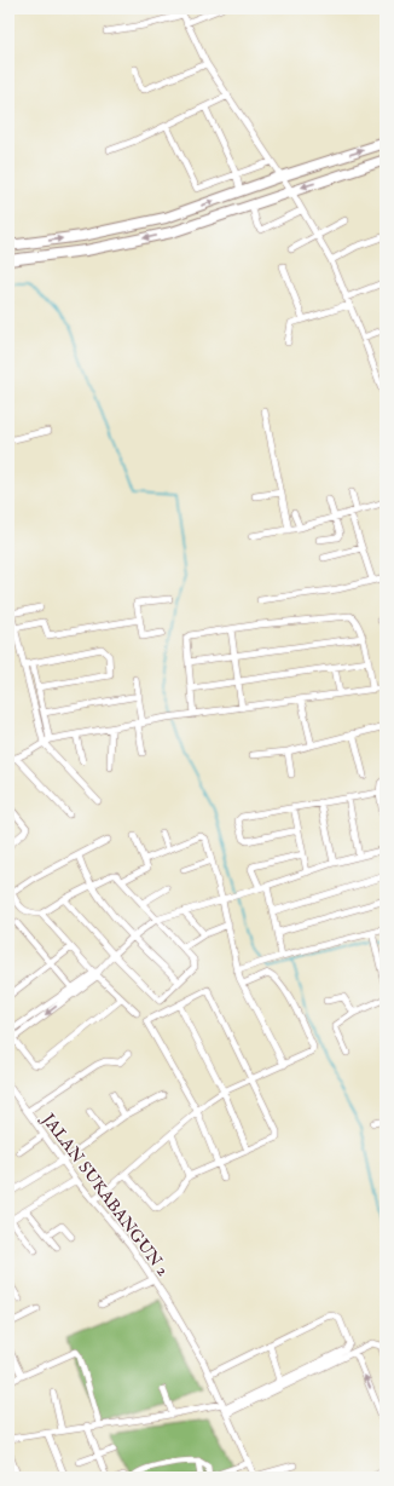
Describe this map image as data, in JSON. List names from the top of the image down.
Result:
{
  "streets": {
    "street": ["JALAN SUKABANGUN 2"]
  }
}
